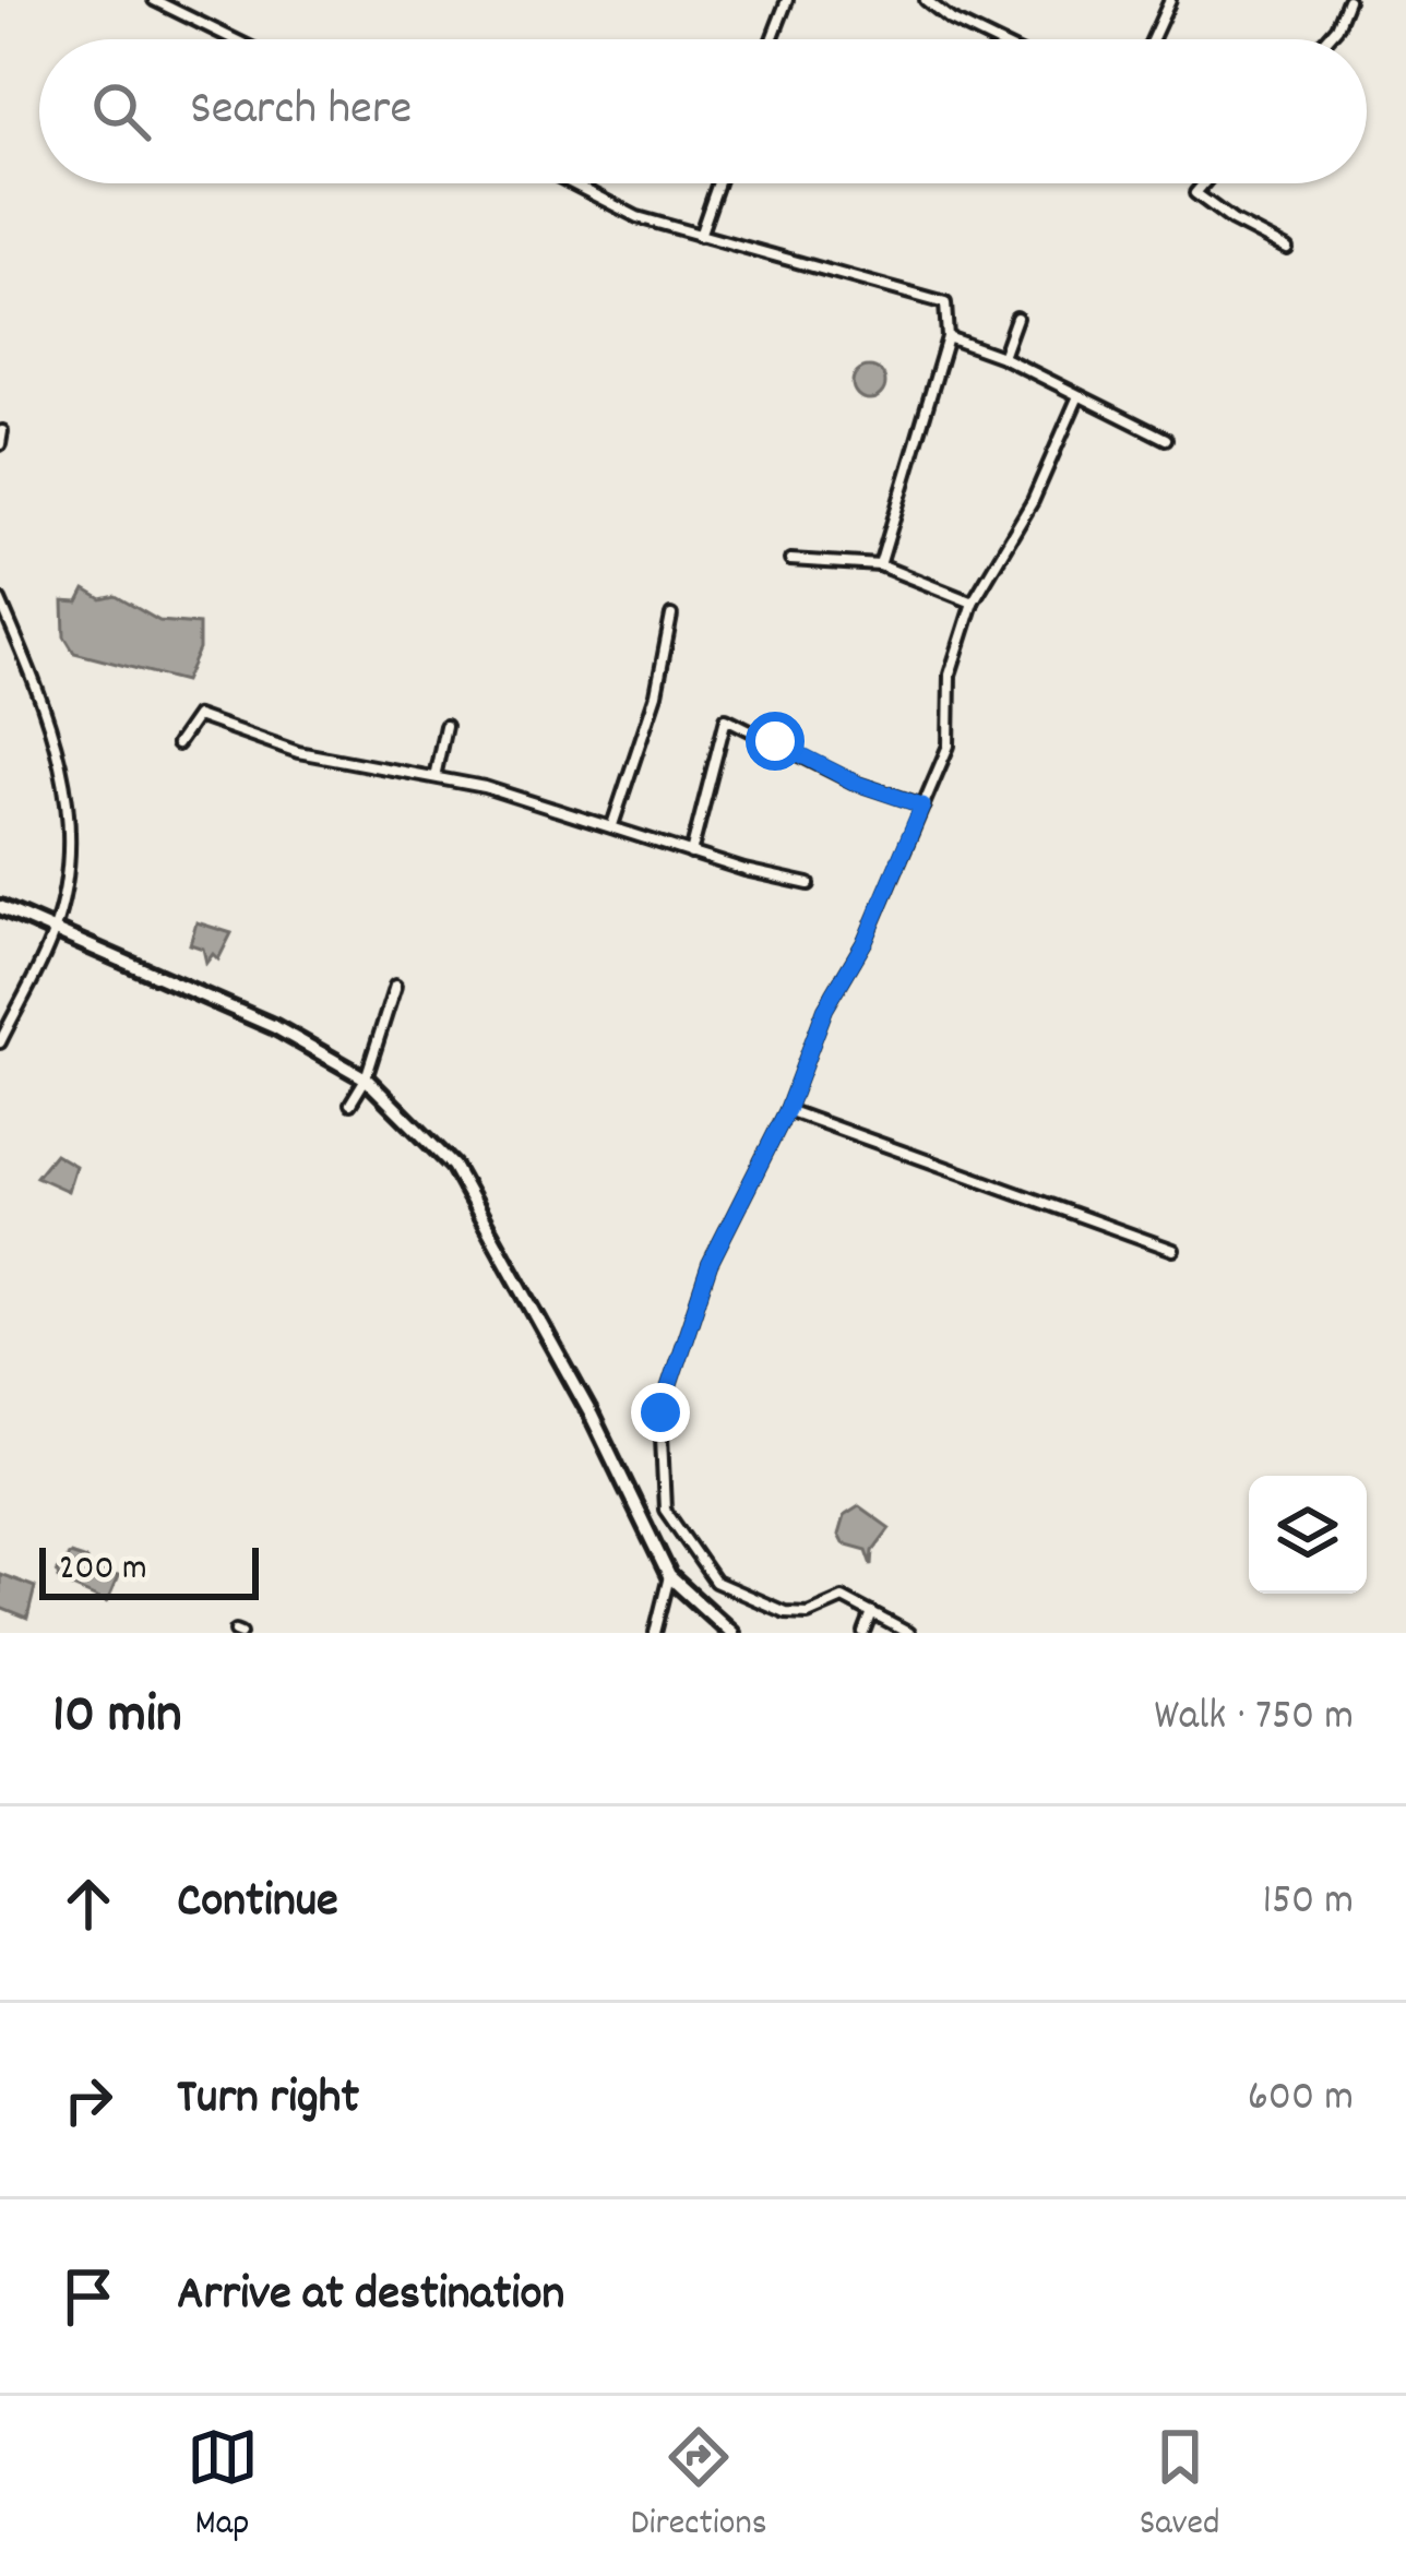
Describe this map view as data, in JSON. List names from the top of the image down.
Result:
{
  "scale_bar": "200 m",
  "page": {
    "search": "Search here",
    "scale": "200 m",
    "heading": ["10 min", "Walk · 750 m"],
    "list": [
      ["Continue", "150 m"],
      ["Turn right", "600 m"],
      "Arrive at destination"
    ],
    "nav": ["Map", "Directions", "Saved"]
  }
}
